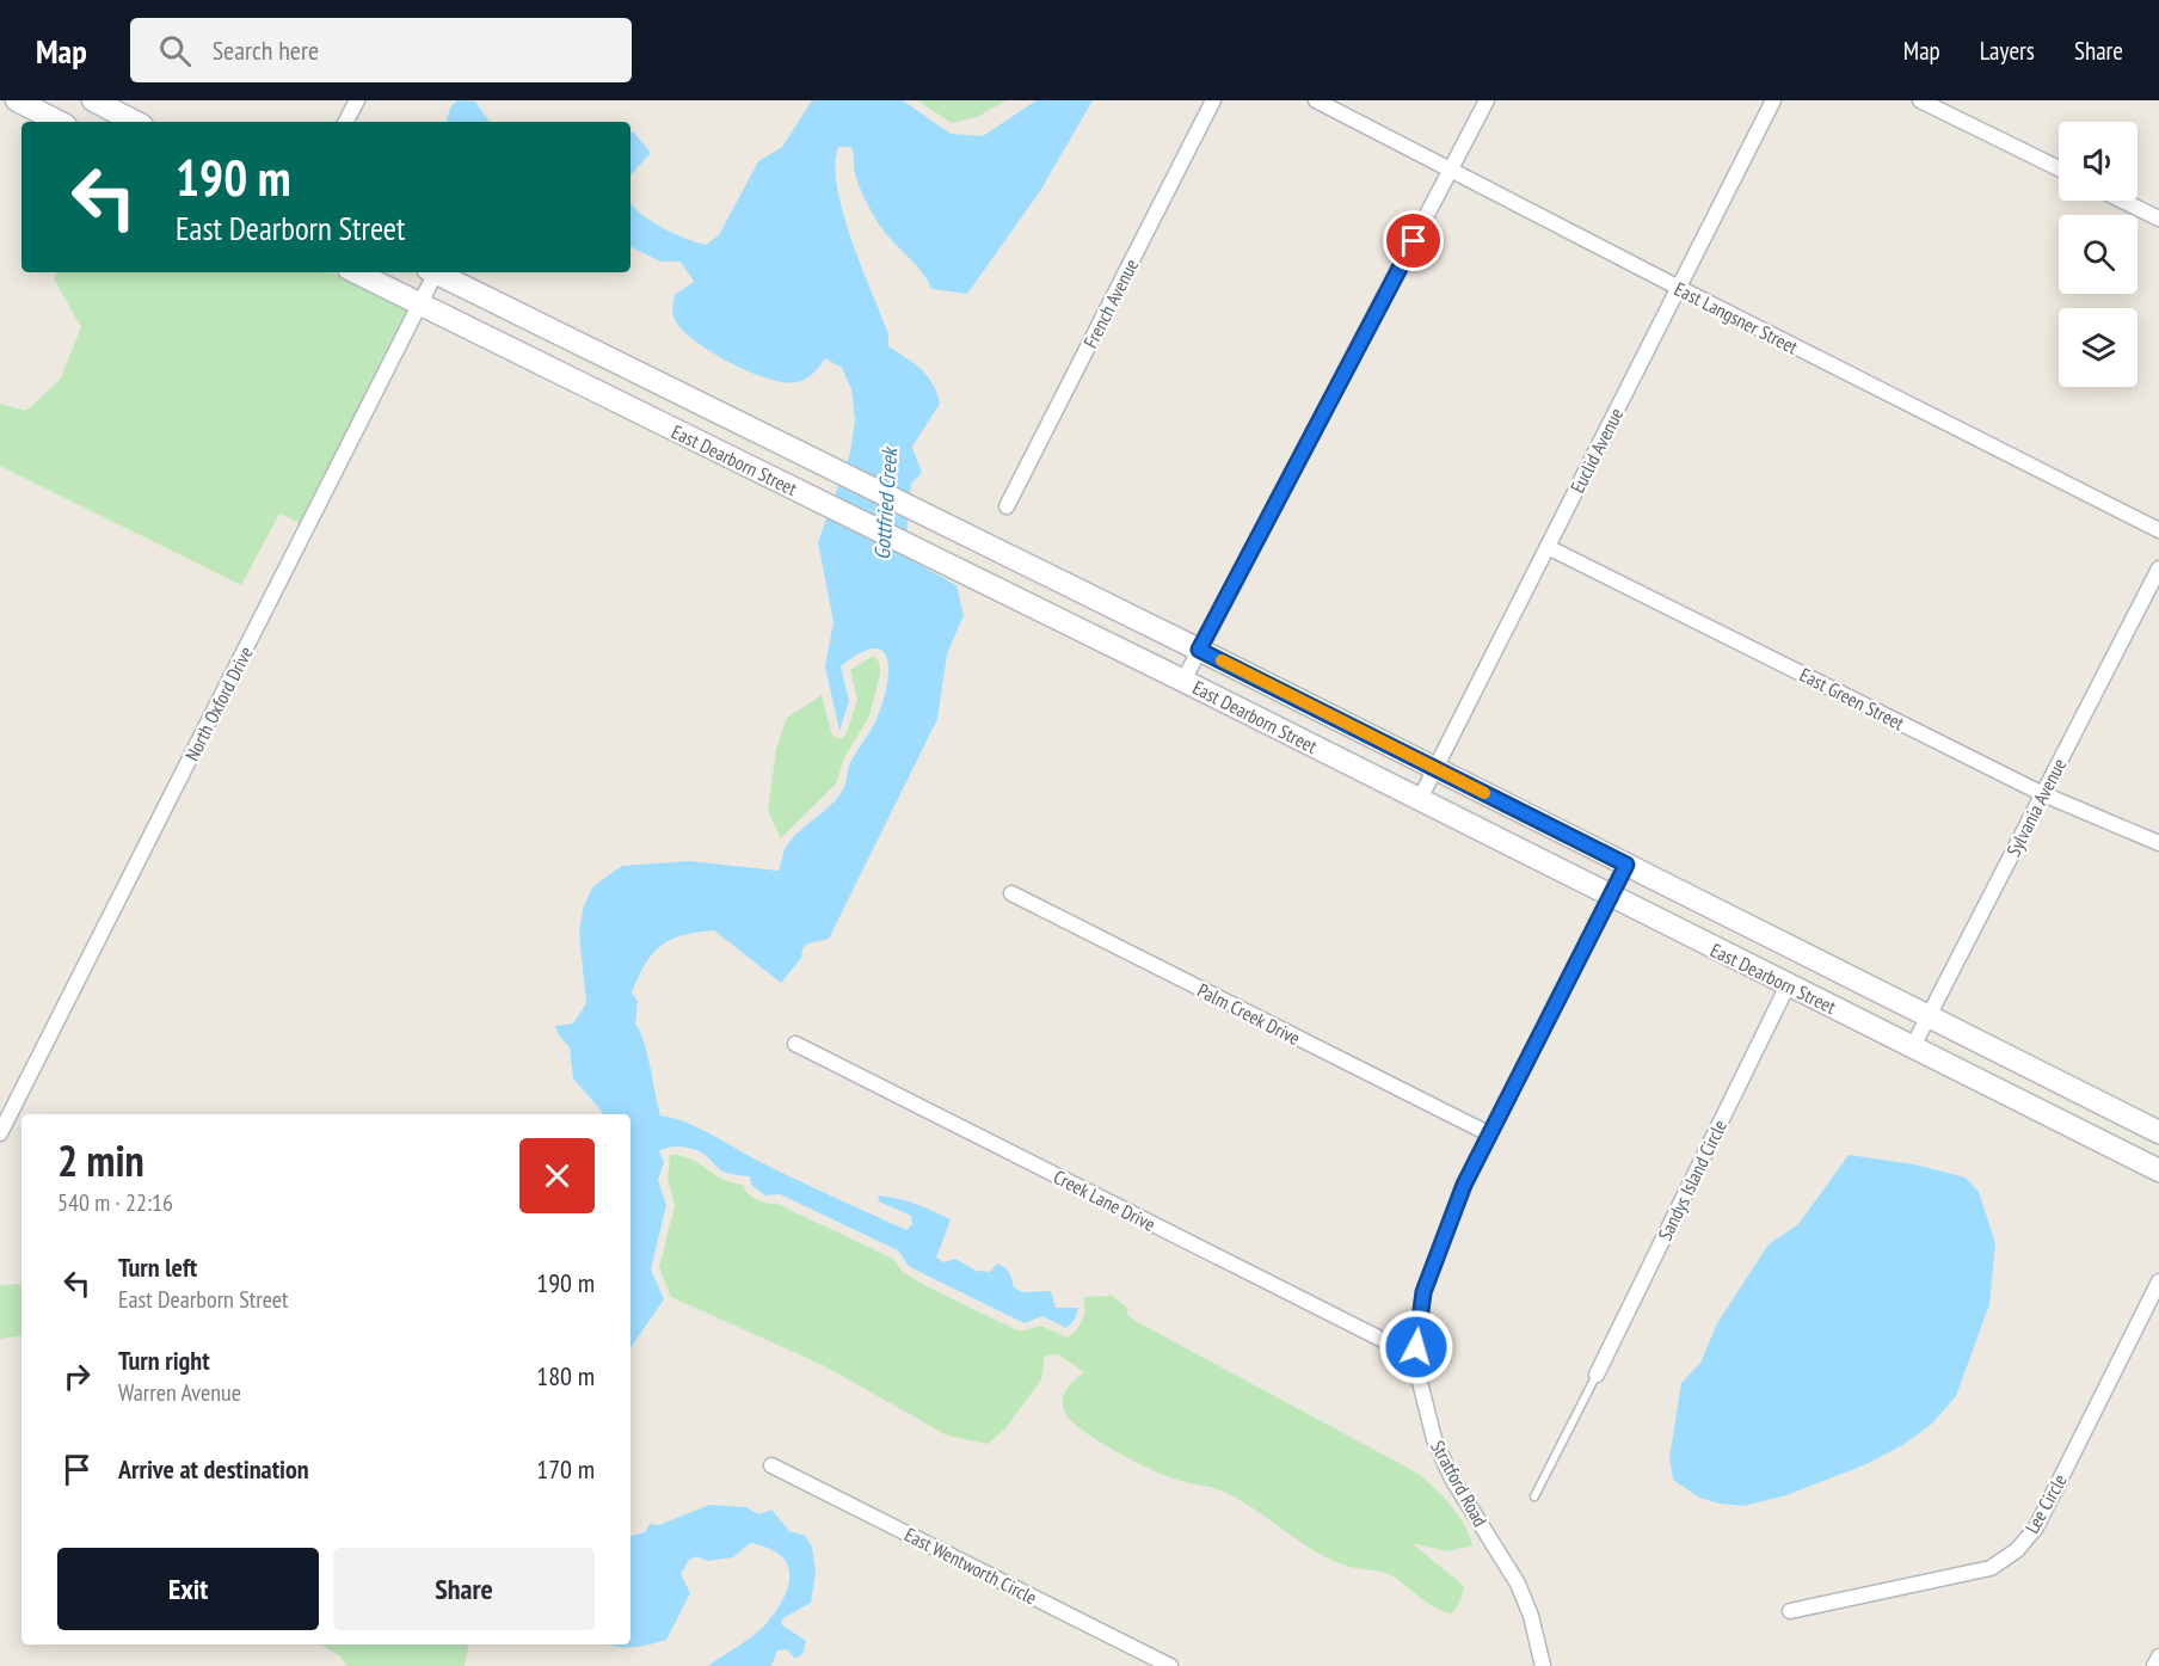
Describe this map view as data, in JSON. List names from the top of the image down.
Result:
{
  "streets": {
    "main road": ["East Dearborn Street"],
    "street": [
      "French Avenue",
      "East Langsner Street",
      "Euclid Avenue",
      "East Green Street",
      "North Oxford Drive",
      "Sylvania Avenue",
      "Palm Creek Drive",
      "Sandys Island Circle",
      "Creek Lane Drive",
      "Stratford Road",
      "Lee Circle",
      "East Wentworth Circle"
    ]
  },
  "crossings": [
    ["East Langsner Street", "Euclid Avenue"],
    ["Euclid Avenue", "East Dearborn Street"],
    ["Euclid Avenue", "East Green Street"],
    ["East Dearborn Street", "North Oxford Drive"],
    ["East Dearborn Street", "Sylvania Avenue"],
    ["East Dearborn Street", "Sandys Island Circle"],
    ["East Dearborn Street", "Stratford Road"],
    ["East Green Street", "Sylvania Avenue"],
    ["Palm Creek Drive", "Stratford Road"],
    ["Creek Lane Drive", "Stratford Road"]
  ],
  "water": ["Gottfried Creek"],
  "page": {
    "header": "Map",
    "search": "Search here",
    "nav": ["Map", "Layers", "Share"],
    "turn": ["190 m", "East Dearborn Street"],
    "heading": ["2 min", "540 m · 22:16"],
    "list": [
      {
        "name": "Turn left",
        "note": "East Dearborn Street",
        "value": "190 m"
      },
      {
        "name": "Turn right",
        "note": "Warren Avenue",
        "value": "180 m"
      },
      {
        "name": "Arrive at destination",
        "value": "170 m"
      }
    ],
    "buttons": ["Exit", "Share"]
  }
}
